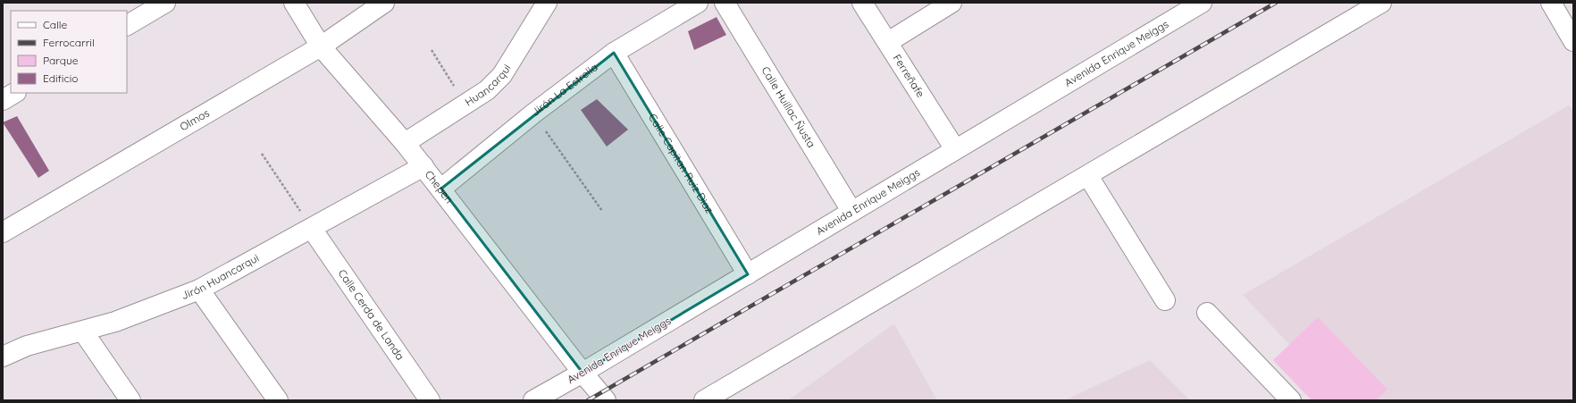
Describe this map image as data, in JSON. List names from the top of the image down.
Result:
{
  "streets": {
    "street": [
      "Avenida Enrique Meiggs",
      "Ferreñafe",
      "Huancarqui",
      "Jirón La Estrella",
      "Calle Huillac Ñusta",
      "Olmos",
      "Calle Capitan Ruiz Diaz",
      "Chepen",
      "Jirón Huancarqui",
      "Calle Cerda de Landa"
    ]
  },
  "crossings": [
    ["Avenida Enrique Meiggs", "Ferreñafe"],
    ["Avenida Enrique Meiggs", "Calle Huillac Ñusta"],
    ["Avenida Enrique Meiggs", "Calle Capitan Ruiz Diaz"],
    ["Avenida Enrique Meiggs", "Chepen"],
    ["Huancarqui", "Chepen"],
    ["Jirón La Estrella", "Calle Capitan Ruiz Diaz"],
    ["Jirón La Estrella", "Chepen"],
    ["Olmos", "Chepen"],
    ["Chepen", "Jirón Huancarqui"],
    ["Jirón Huancarqui", "Calle Cerda de Landa"]
  ],
  "legend": [
    "Calle",
    "Ferrocarril",
    "Parque",
    "Edificio"
  ]
}
